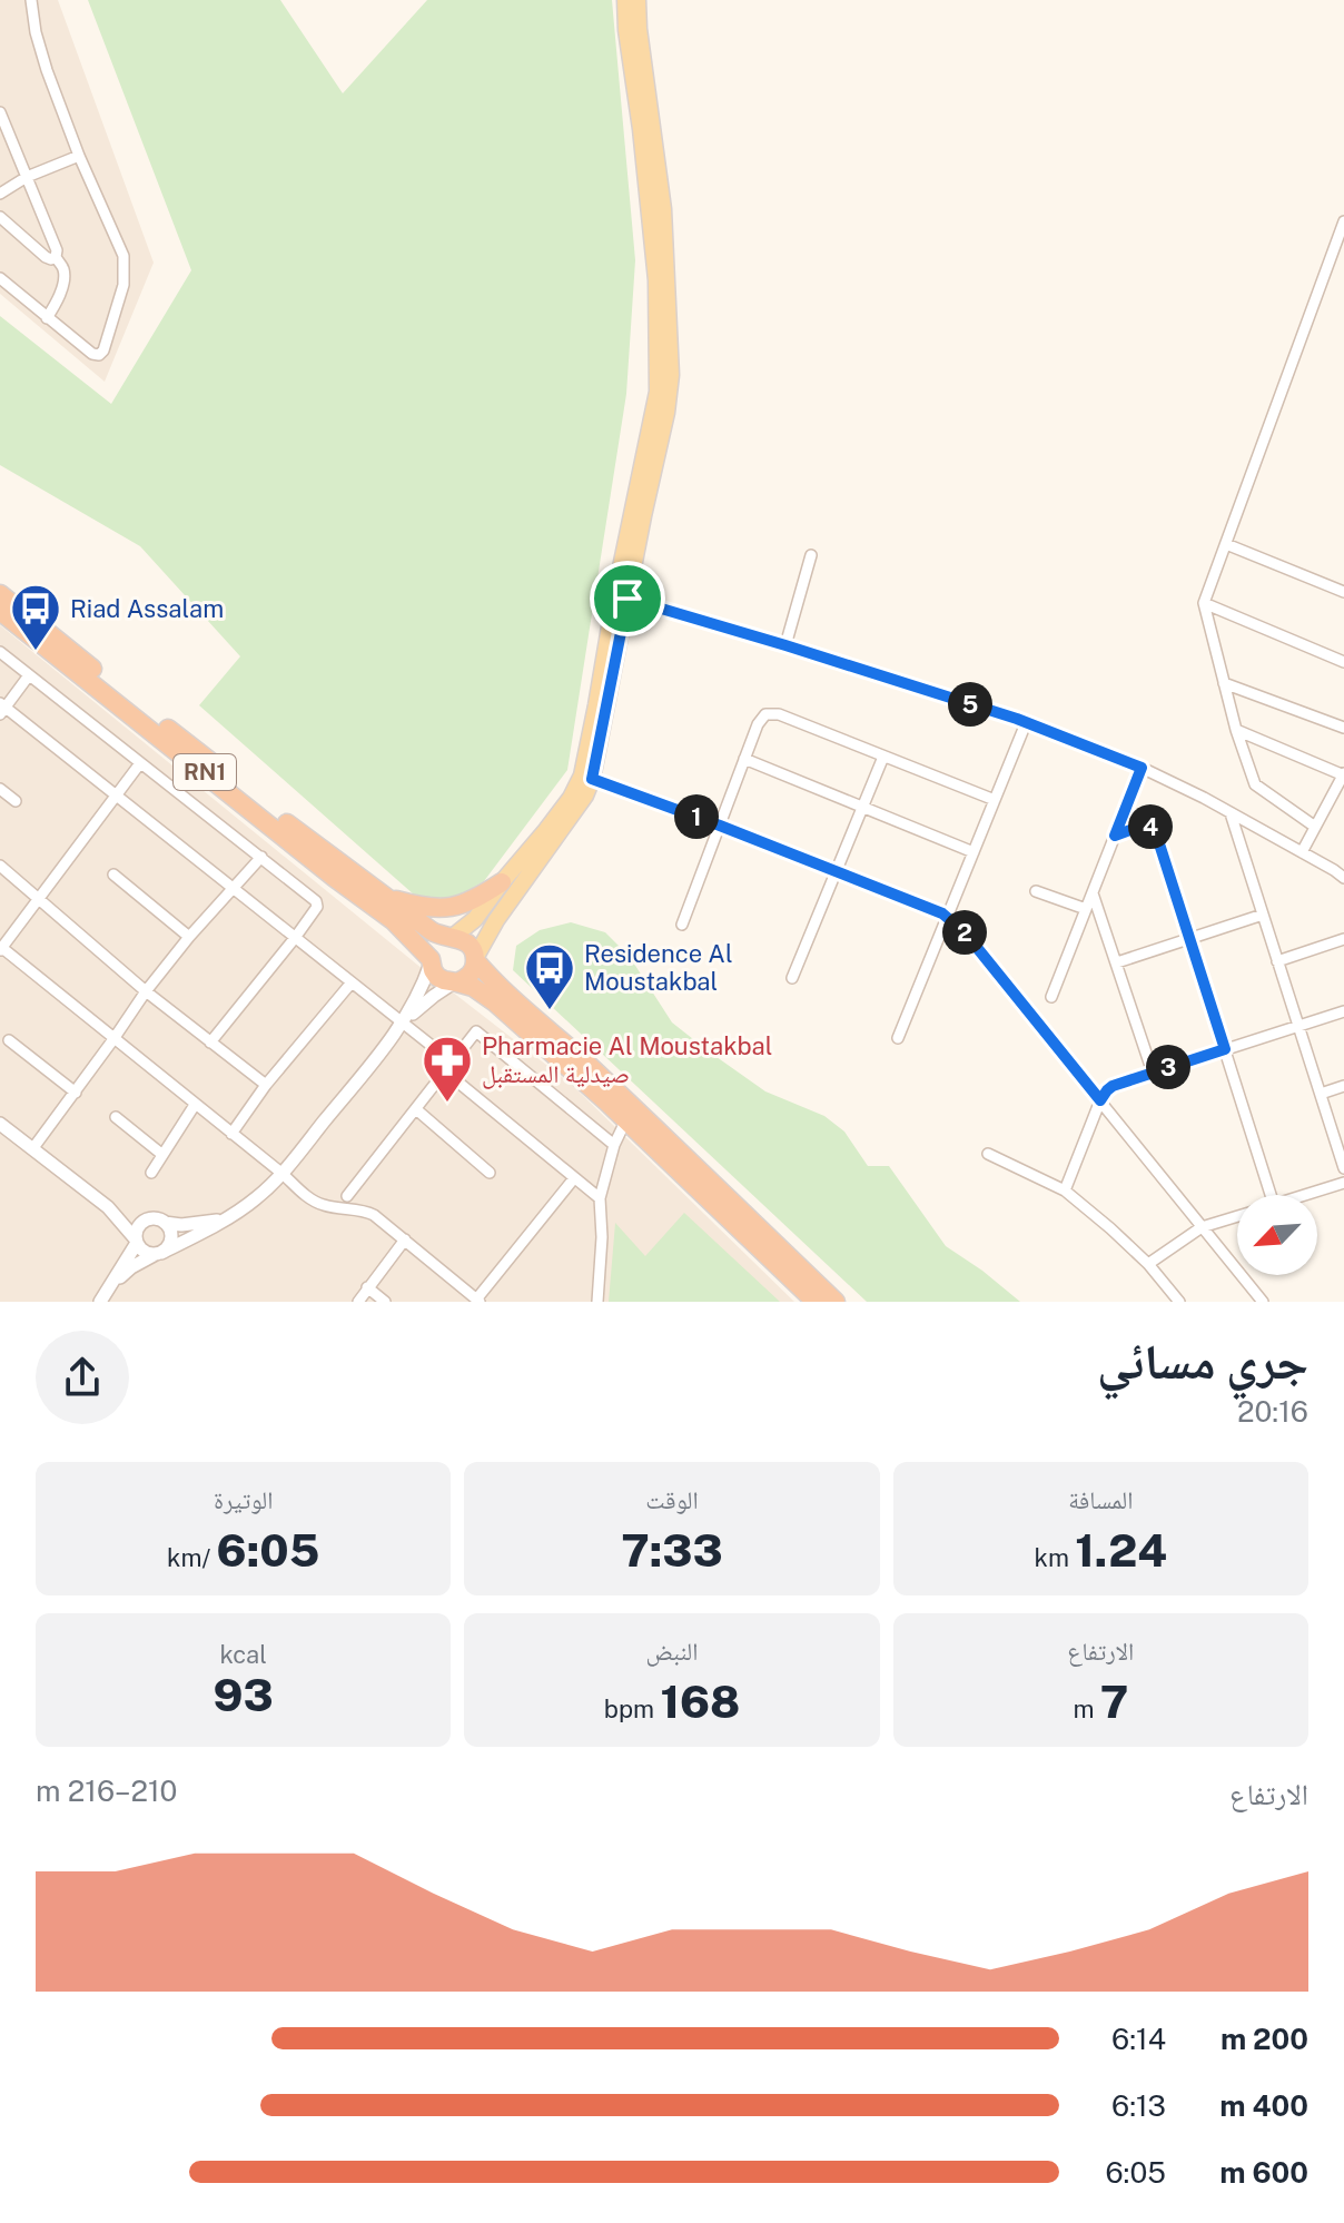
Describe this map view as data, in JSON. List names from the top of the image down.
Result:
{
  "streets": {
    "highway": ["RN1"]
  },
  "places": {
    "bus stop": ["Riad Assalam", "Residence Al Moustakbal"],
    "pharmacy": ["Pharmacie Al Moustakbal صيدلية المستقبل"]
  },
  "north": "bottom left",
  "page": {
    "pins": [
      "5",
      "1",
      "4",
      "2",
      "3"
    ],
    "heading": ["جري مسائي", "20:16"],
    "stats": [
      ["المسافة", "1.24 km"],
      ["الوقت", "7:33"],
      ["الوتيرة", "6:05 /km"],
      ["الارتفاع", "7 m"],
      ["النبض", "168 bpm"],
      ["kcal", "93"]
    ],
    "chart": ["الارتفاع", "210–216 m"],
    "list": [
      {
        "name": "200 m",
        "note": "6:14"
      },
      {
        "name": "400 m",
        "note": "6:13"
      },
      {
        "name": "600 m",
        "note": "6:05"
      }
    ]
  }
}
